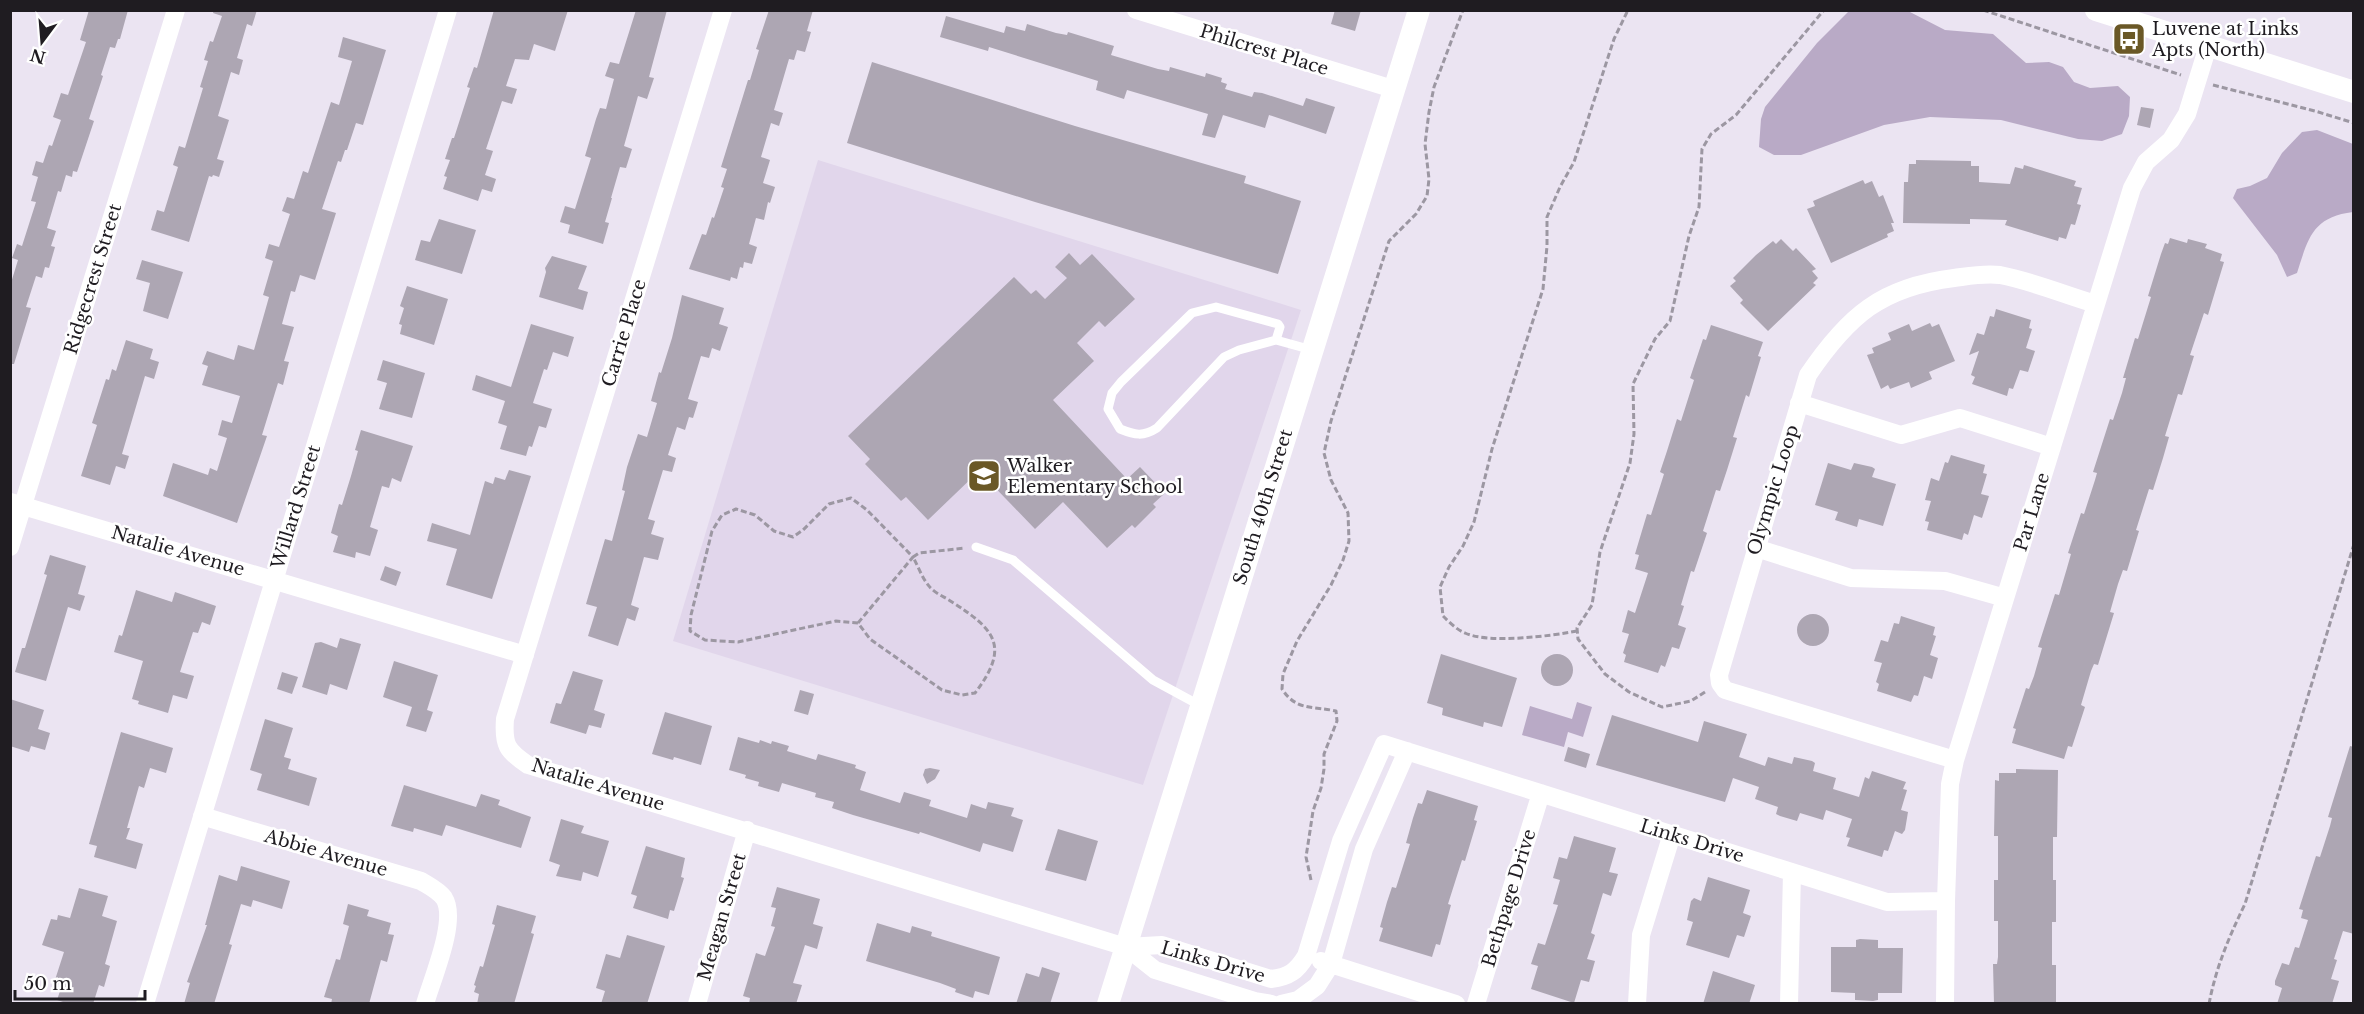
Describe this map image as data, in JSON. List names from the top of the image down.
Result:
{
  "streets": {
    "street": [
      "Philcrest Place",
      "Ridgecrest Street",
      "Carrie Place",
      "Olympic Loop",
      "Willard Street",
      "South 40th Street",
      "Par Lane",
      "Natalie Avenue",
      "Links Drive",
      "Abbie Avenue",
      "Bethpage Drive",
      "Meagan Street"
    ]
  },
  "crossings": [
    ["Philcrest Place", "South 40th Street"],
    ["Ridgecrest Street", "Natalie Avenue"],
    ["Carrie Place", "Natalie Avenue"],
    ["Olympic Loop", "Par Lane"],
    ["Willard Street", "Natalie Avenue"],
    ["Willard Street", "Abbie Avenue"],
    ["South 40th Street", "Natalie Avenue"],
    ["South 40th Street", "Links Drive"],
    ["Par Lane", "Links Drive"],
    ["Natalie Avenue", "Links Drive"],
    ["Natalie Avenue", "Meagan Street"],
    ["Links Drive", "Bethpage Drive"]
  ],
  "places": {
    "bus stop": ["Luvene at Links Apts (North)"],
    "school or university": ["Walker Elementary School"]
  },
  "scale_bar": "50 m",
  "north": "bottom"
}
